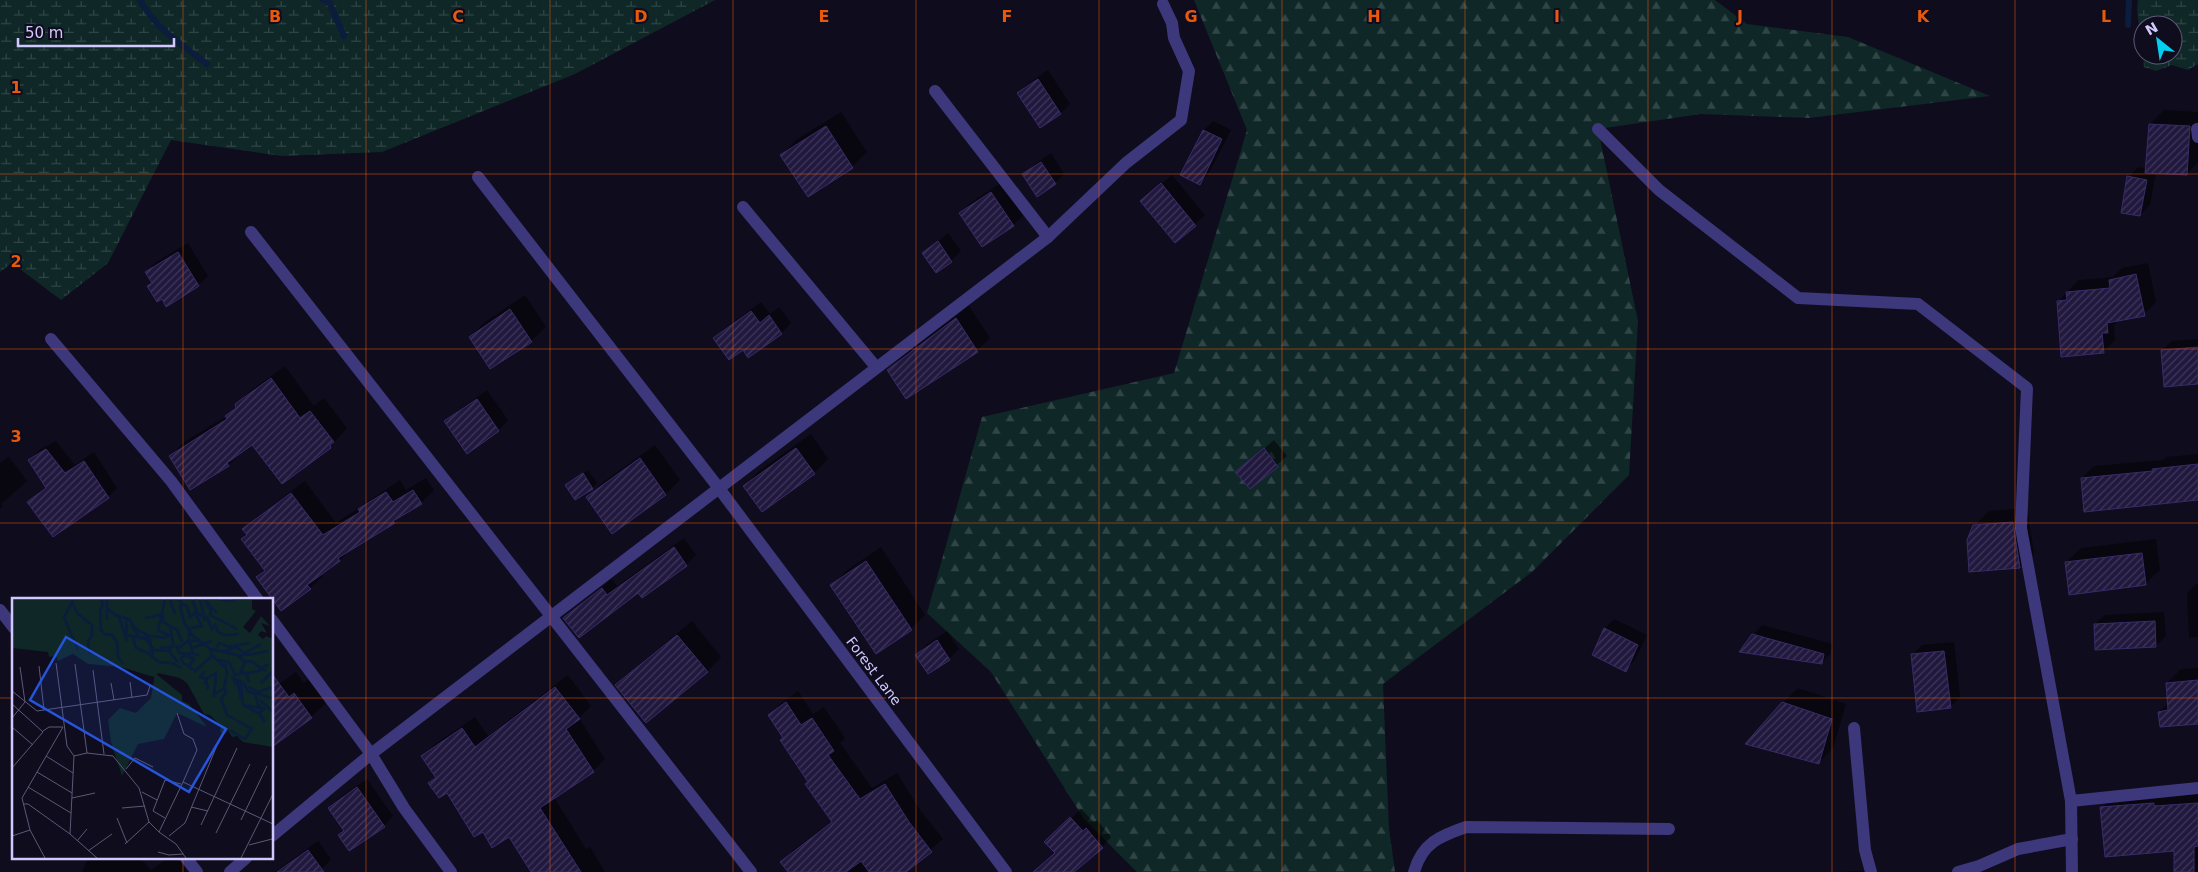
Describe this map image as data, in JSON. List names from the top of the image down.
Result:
{
  "streets": {
    "street": ["Forest Lane"]
  },
  "scale_bar": "50 m",
  "north": "top left",
  "grid": {
    "columns": [
      "B",
      "C",
      "D",
      "E",
      "F",
      "G",
      "H",
      "I",
      "J",
      "K",
      "L"
    ],
    "rows": ["1", "2", "3"]
  }
}
